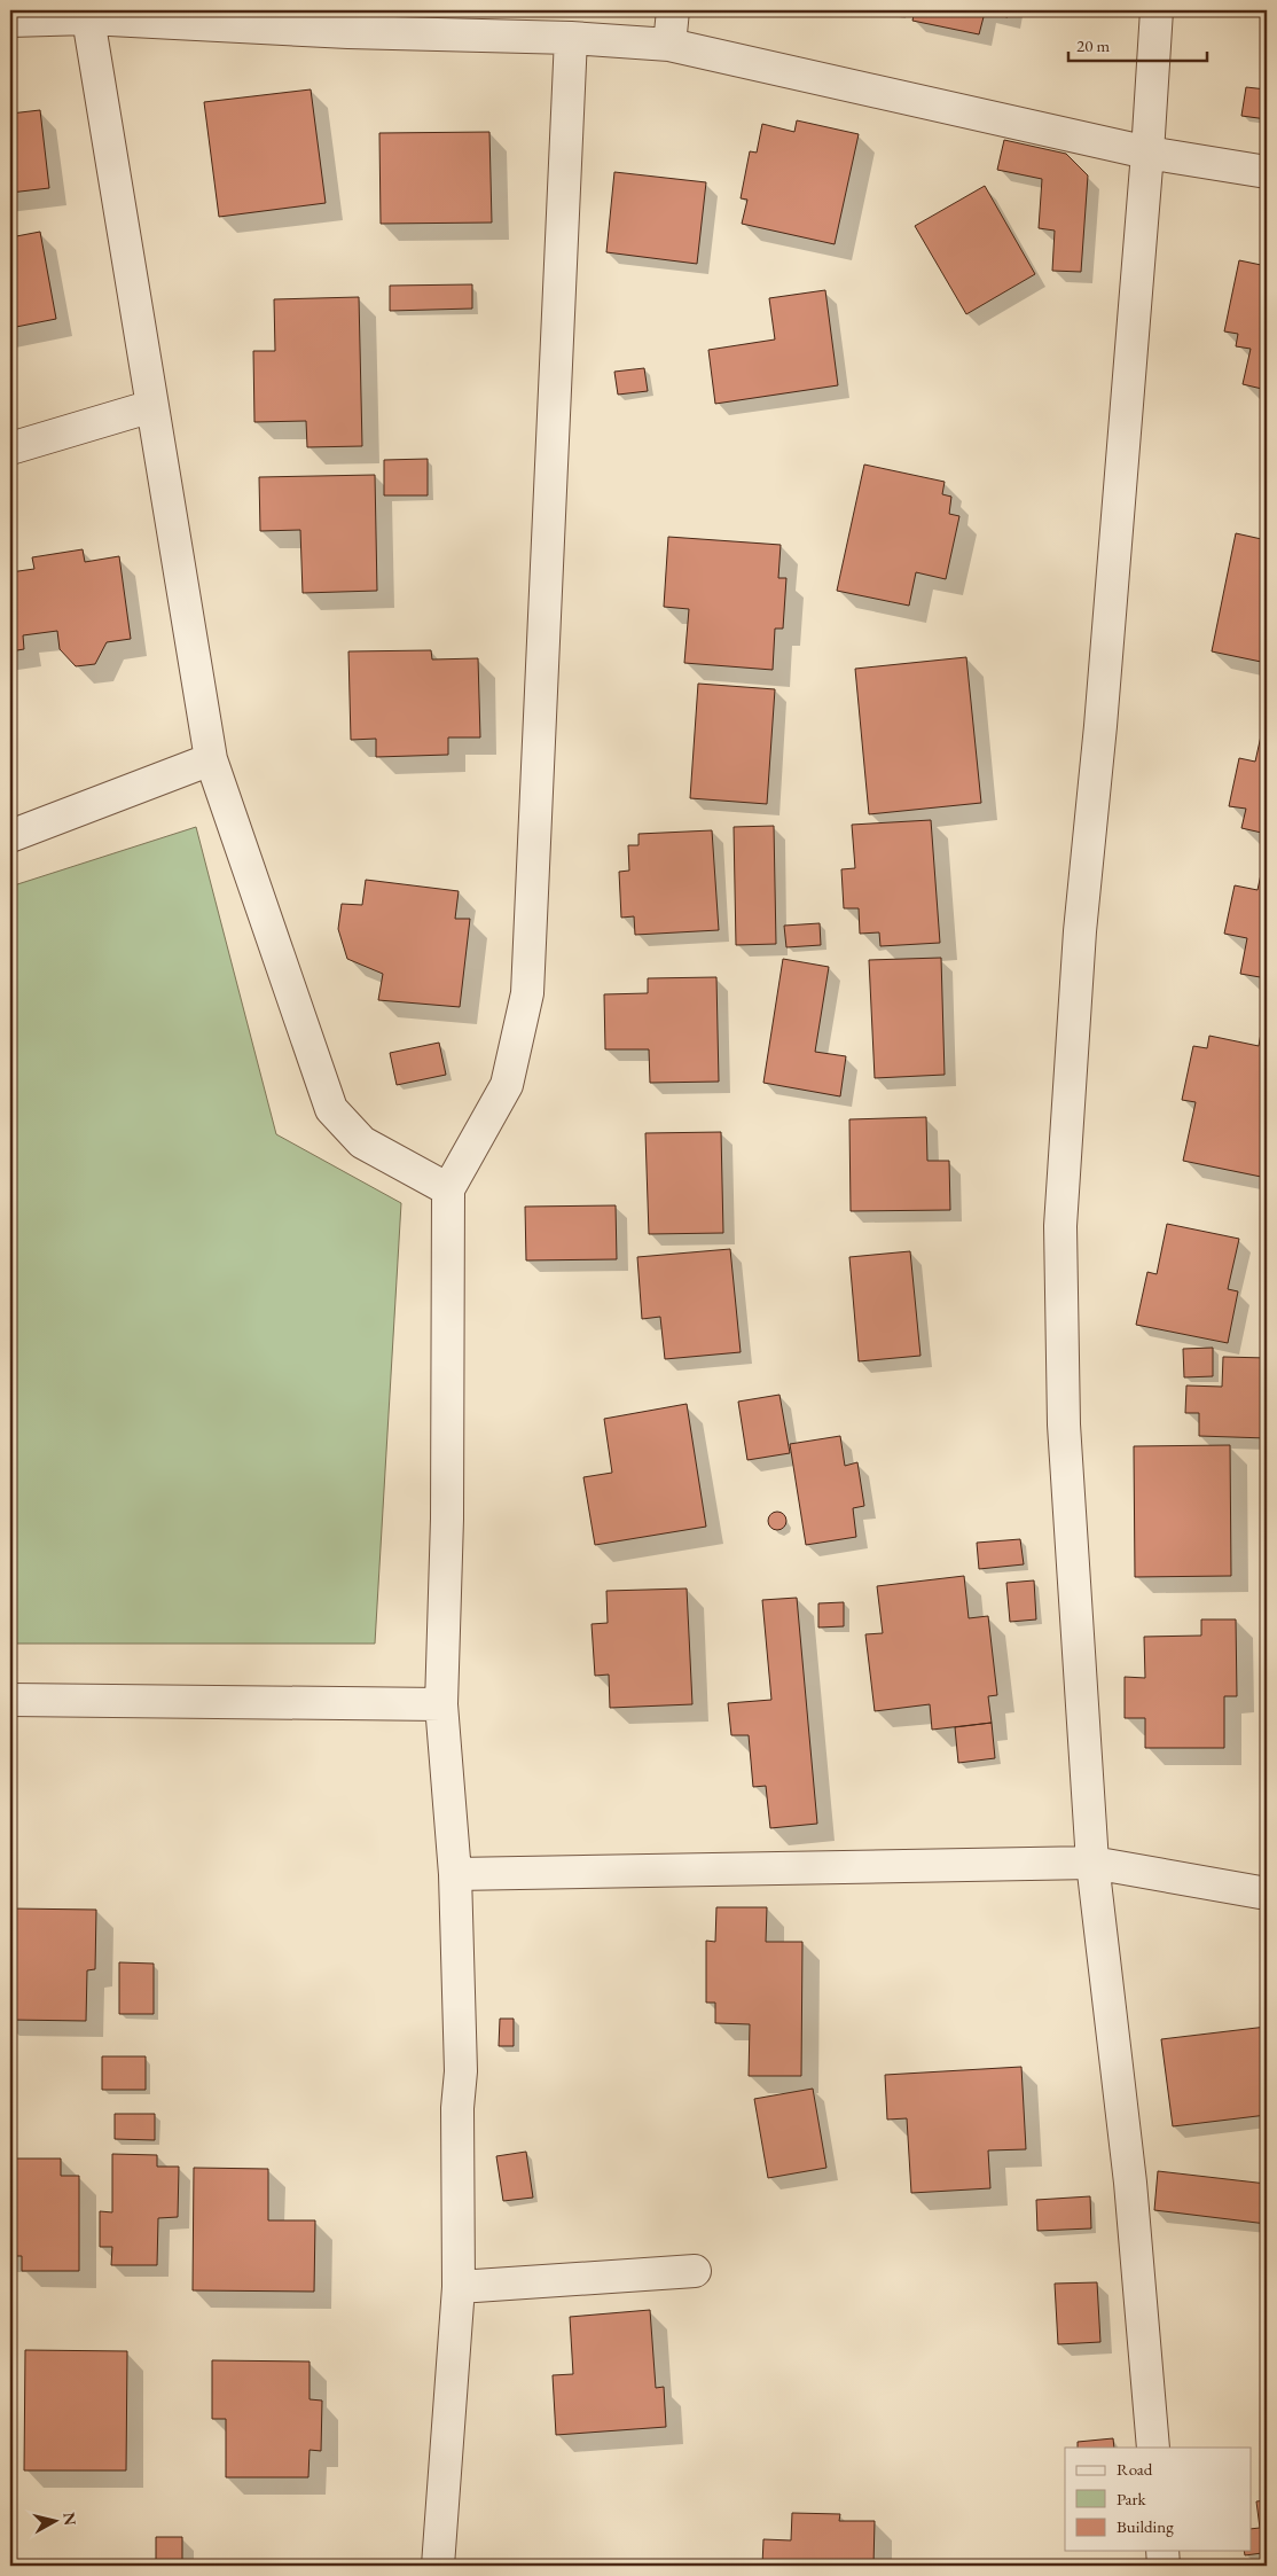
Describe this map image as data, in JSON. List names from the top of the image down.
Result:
{
  "legend": ["Road", "Park", "Building"],
  "scale_bar": "20 m",
  "north": "right"
}
